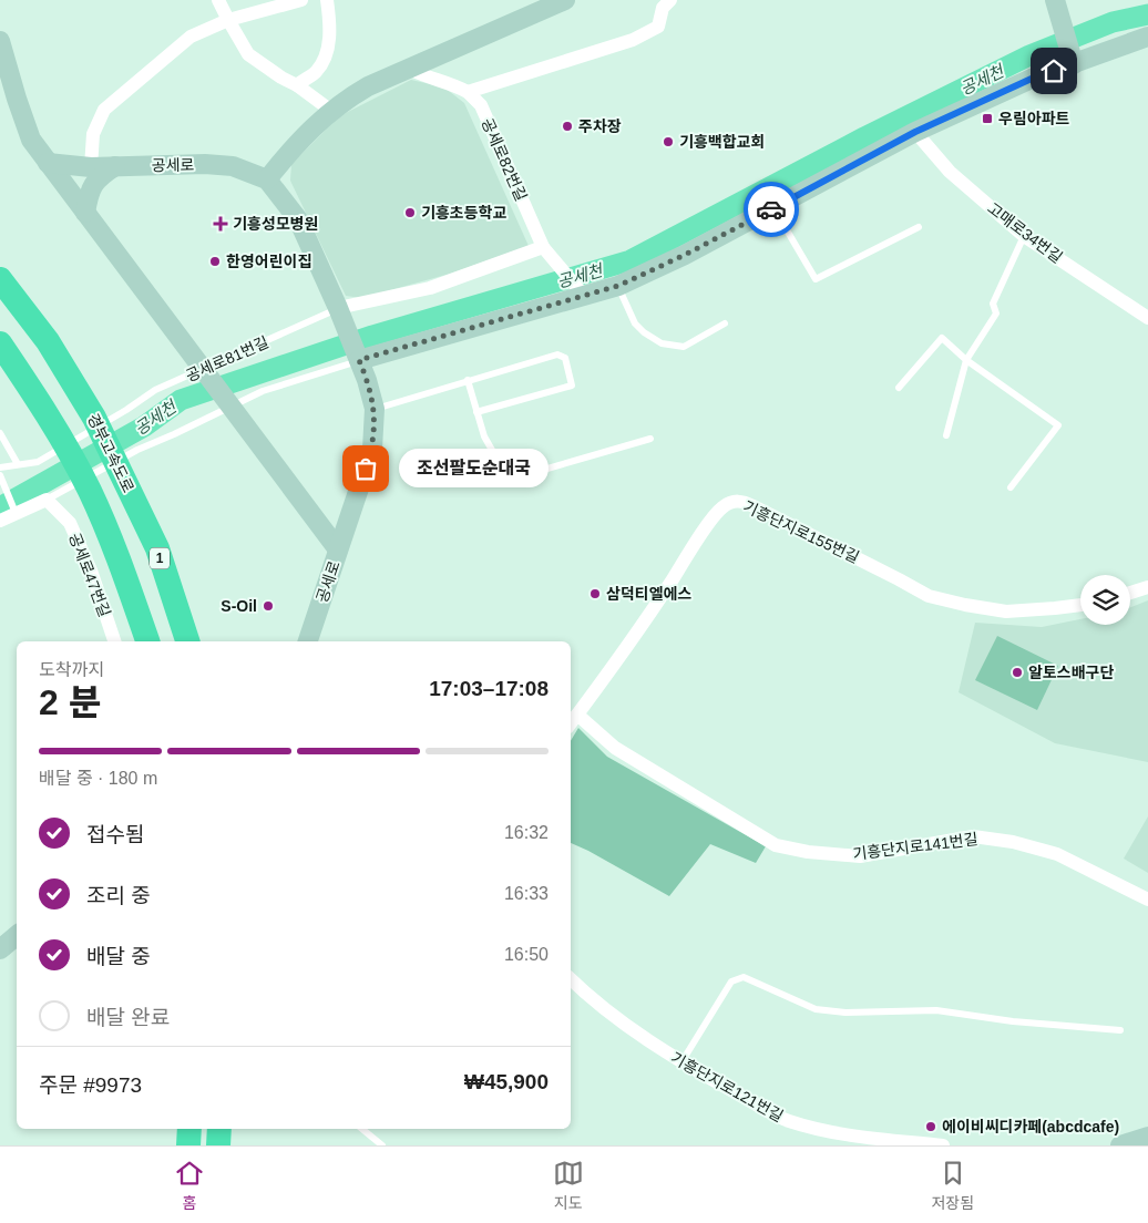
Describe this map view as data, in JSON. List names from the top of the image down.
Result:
{
  "streets": {
    "highway": ["경부고속도로", "1"],
    "street": [
      "공세로82번길",
      "공세로",
      "고매로34번길",
      "기흥단지로155번길",
      "공세로47번길",
      "기흥단지로141번길",
      "기흥단지로121번길"
    ],
    "lane": ["공세로81번길"]
  },
  "crossings": [
    ["공세로", "공세로81번길"],
    ["기흥단지로155번길", "기흥단지로141번길"]
  ],
  "water": ["공세천"],
  "places": {
    "transit": ["우림아파트"],
    "other": [
      "주차장",
      "기흥백합교회",
      "기흥초등학교",
      "한영어린이집",
      "조선팔도순대국",
      "삼덕티엘에스",
      "S-Oil",
      "알토스배구단",
      "에이비씨디카페(abcdcafe)"
    ],
    "health": ["기흥성모병원"]
  },
  "page": {
    "bubble": "조선팔도순대국",
    "heading": ["2 분", "도착까지", "17:03–17:08"],
    "panel": ["주문 #9973", "₩45,900"],
    "bar": "배달 중 · 180 m",
    "list": [
      ["접수됨", "16:32"],
      ["조리 중", "16:33"],
      ["배달 중", "16:50"],
      "배달 완료"
    ],
    "tabs": ["홈", "지도", "저장됨"]
  }
}
